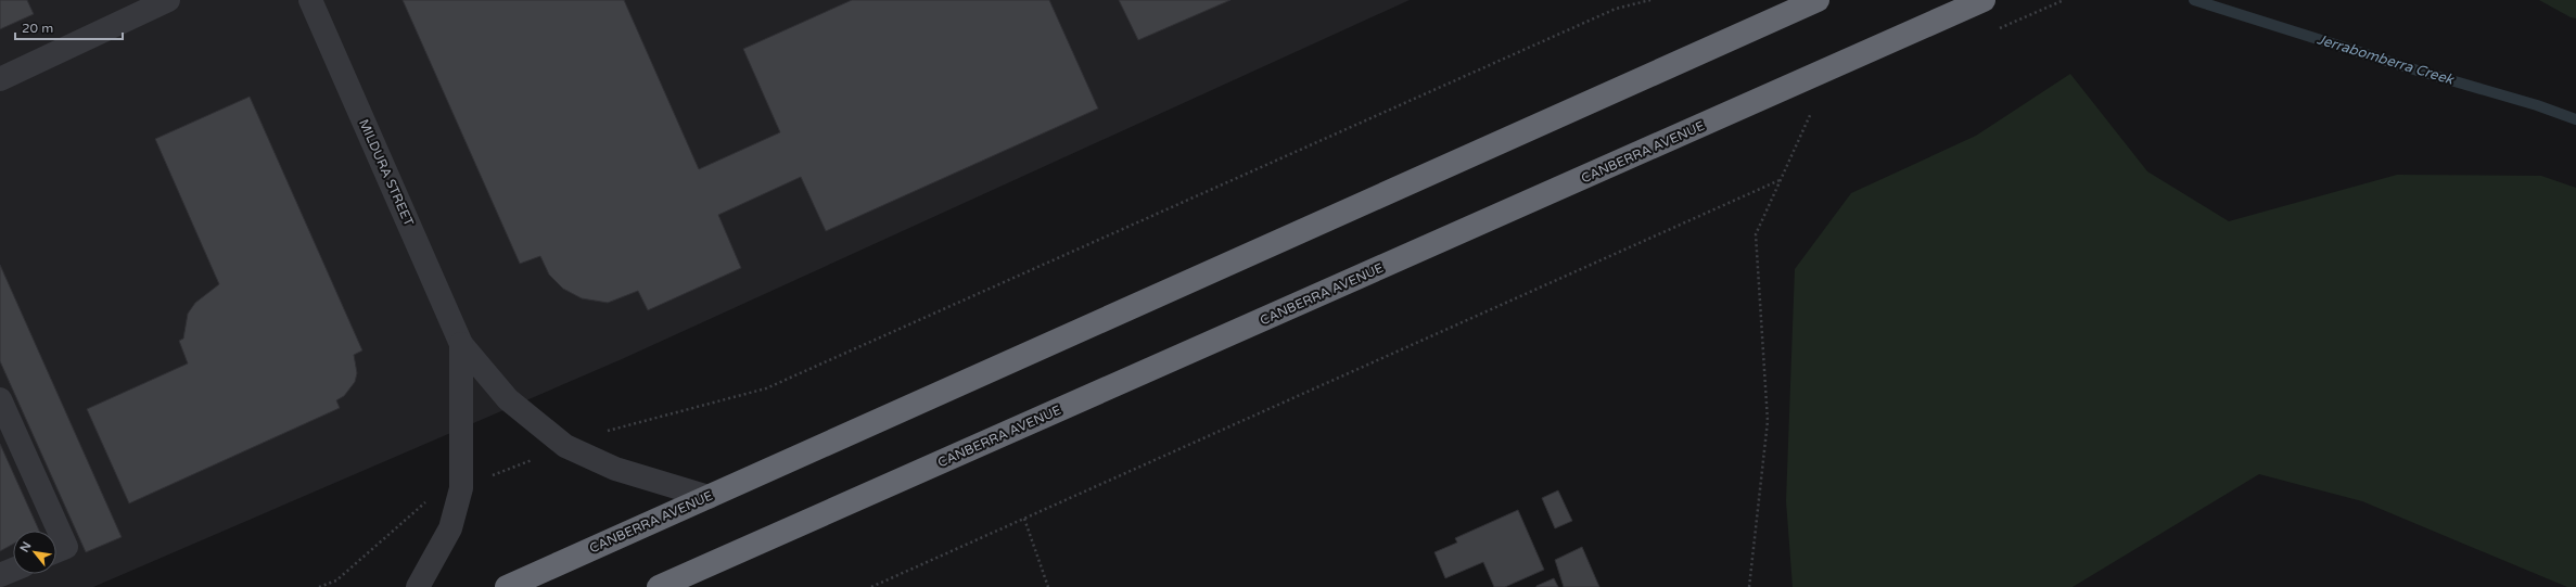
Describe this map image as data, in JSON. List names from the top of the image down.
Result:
{
  "streets": {
    "highway": ["CANBERRA AVENUE"],
    "street": ["MILDURA STREET"]
  },
  "crossings": [
    ["CANBERRA AVENUE", "MILDURA STREET"]
  ],
  "water": ["Jerrabomberra Creek"],
  "scale_bar": "20 m",
  "north": "top left"
}
